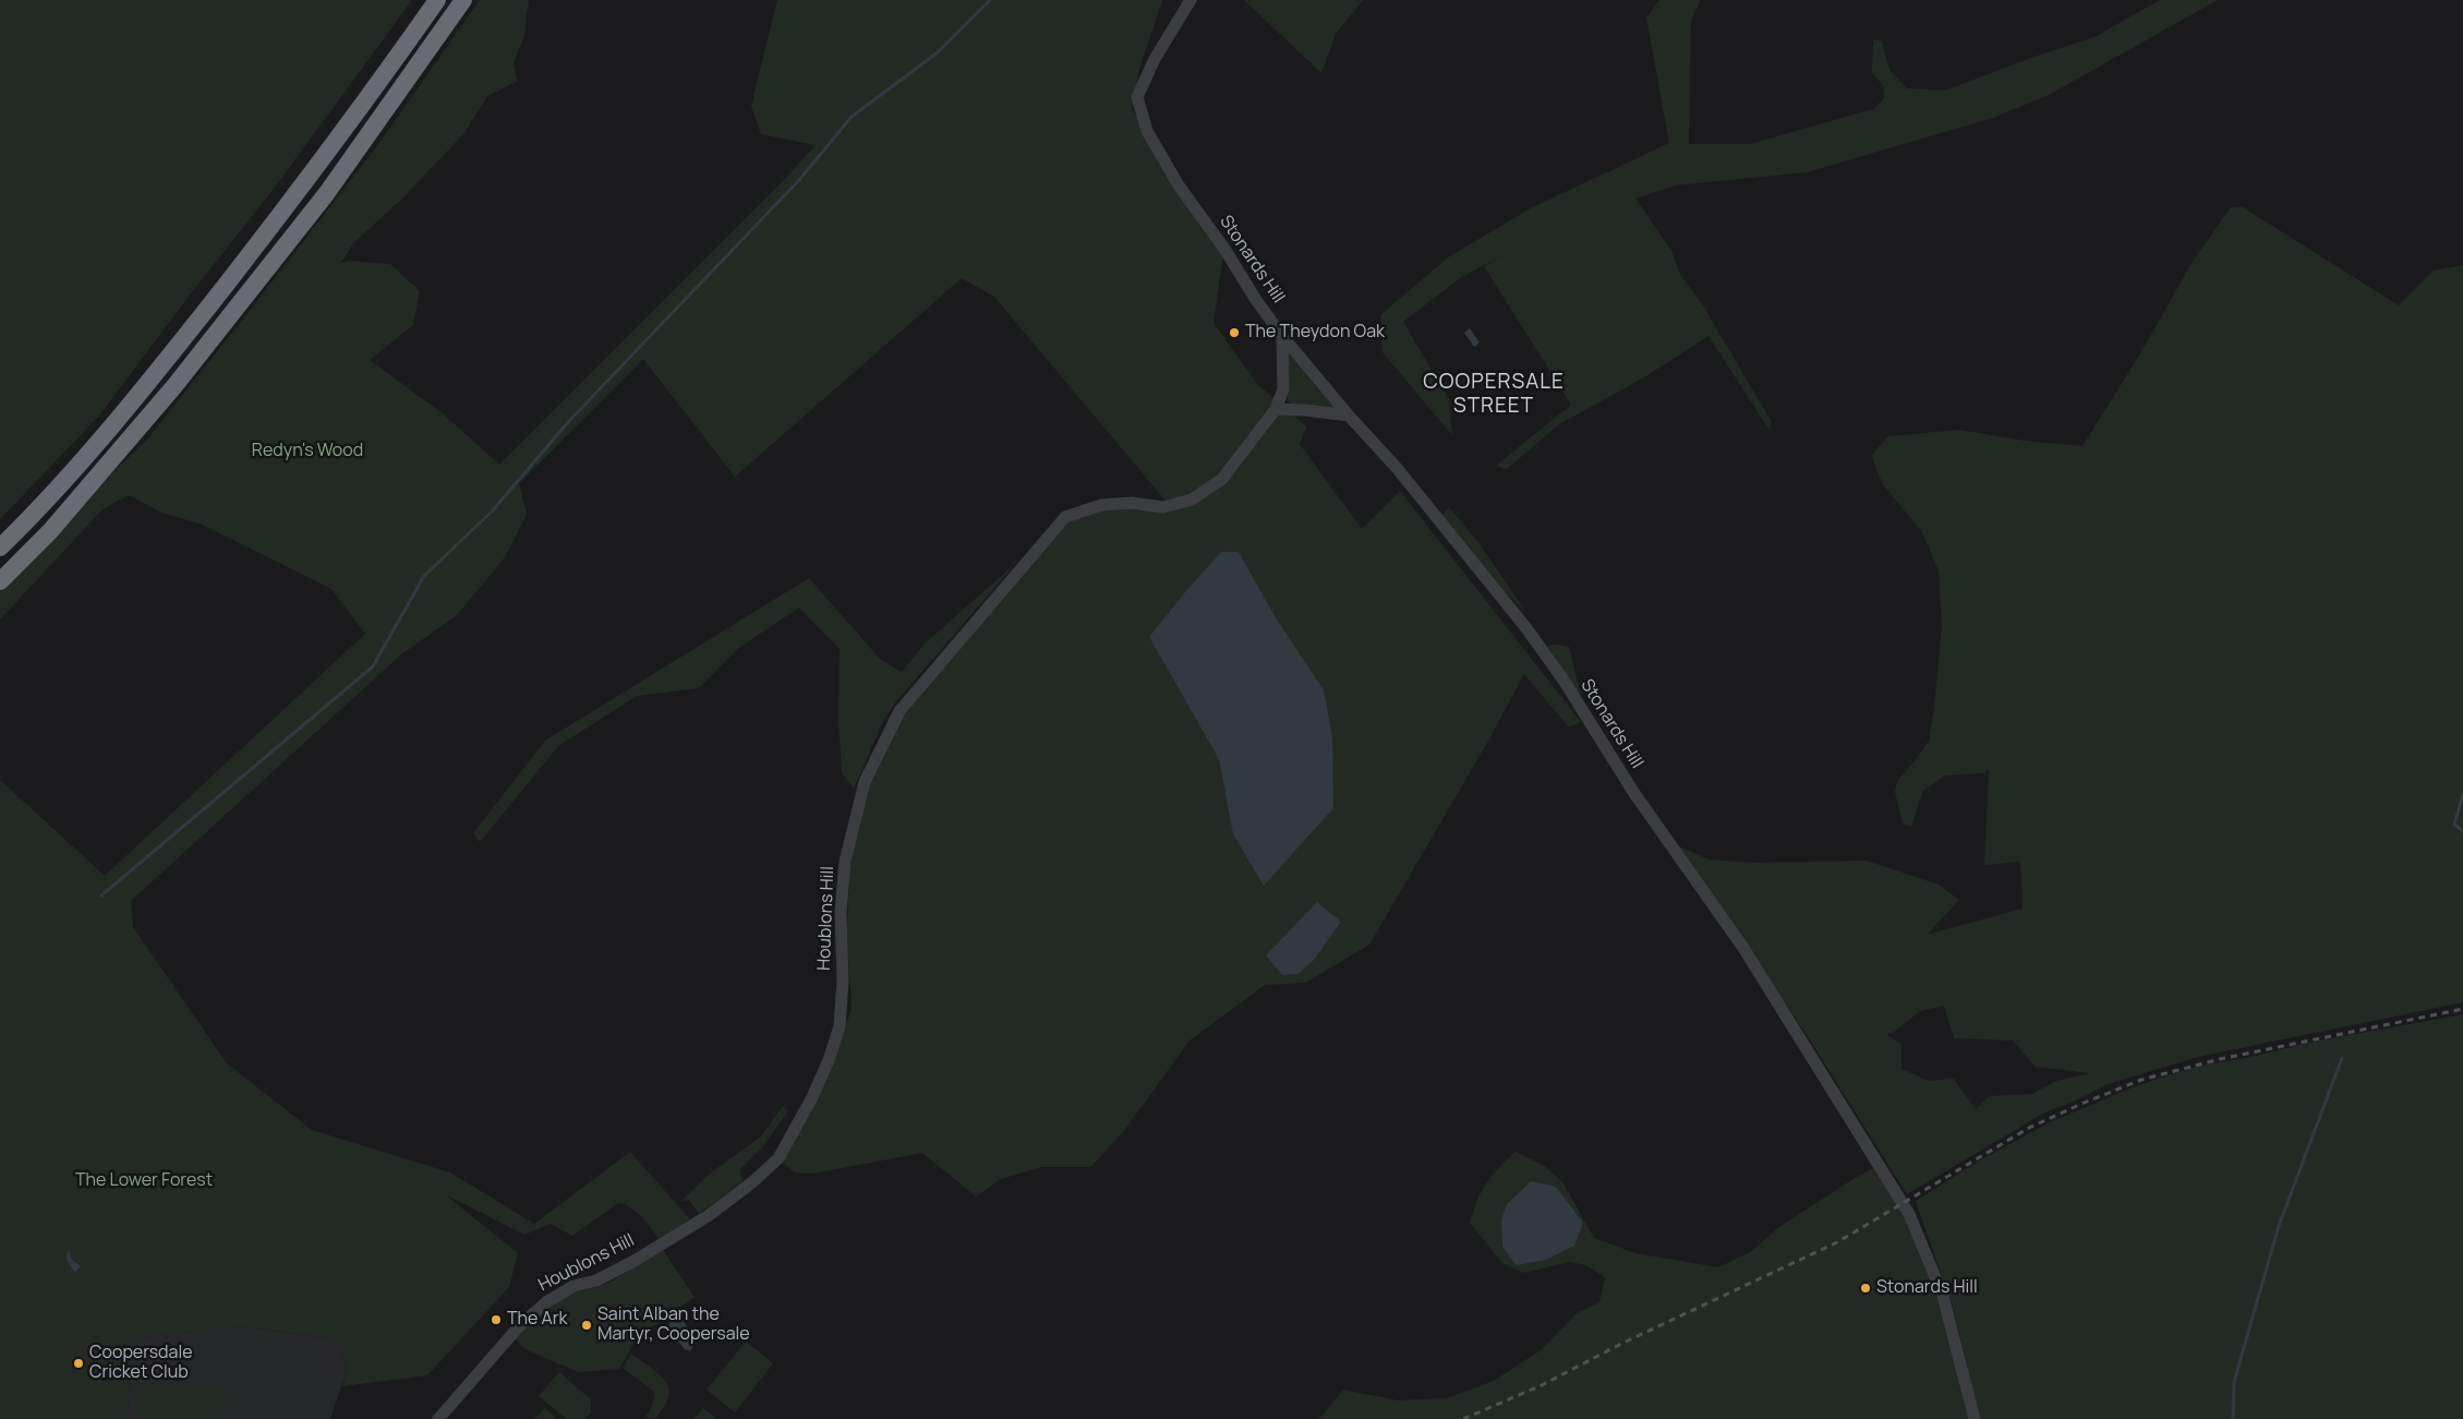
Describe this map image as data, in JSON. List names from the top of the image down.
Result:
{
  "streets": {
    "street": ["Stonards Hill", "Houblons Hill"]
  },
  "crossings": [
    ["Stonards Hill", "Houblons Hill"]
  ],
  "districts": ["COOPERSALE STREET"],
  "parks": ["Redyn's Wood", "The Lower Forest"],
  "places": [
    "The Theydon Oak",
    "Stonards Hill",
    "The Ark",
    "Saint Alban the Martyr, Coopersale",
    "Coopersdale Cricket Club"
  ]
}
